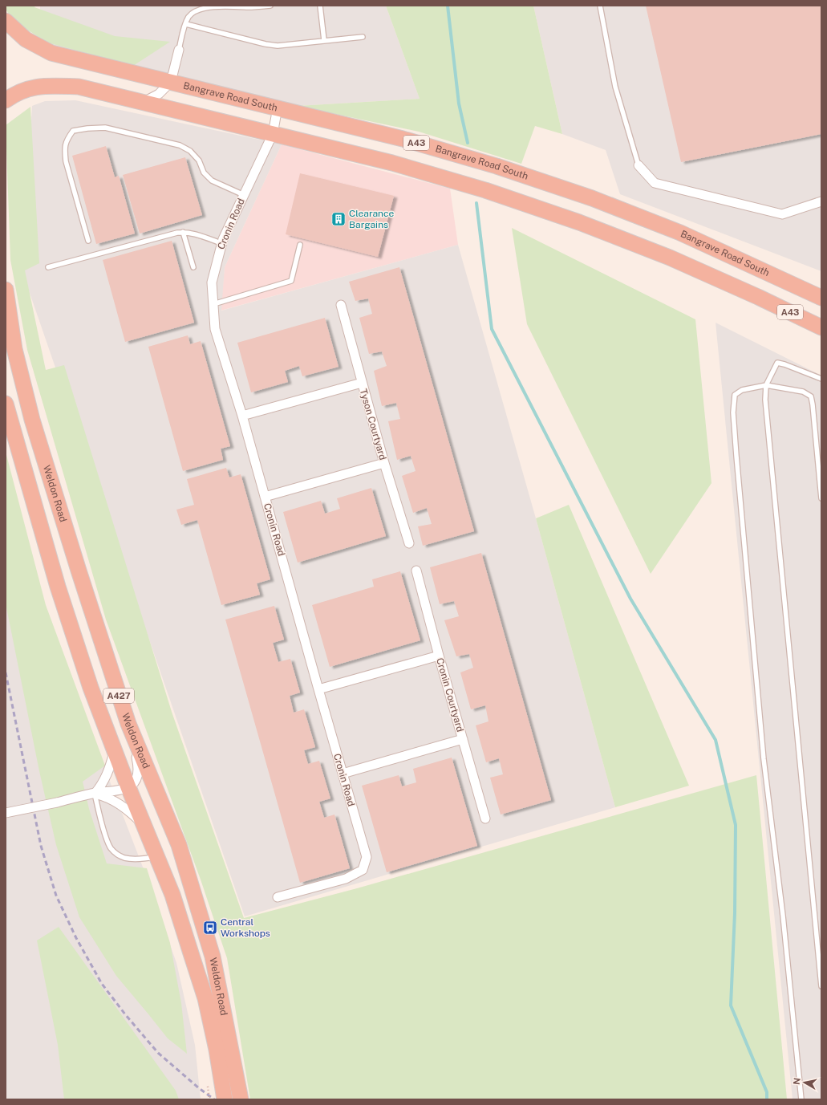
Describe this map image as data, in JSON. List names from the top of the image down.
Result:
{
  "streets": {
    "highway": [
      "Bangrave Road South",
      "A43",
      "Weldon Road",
      "A427"
    ],
    "street": ["Cronin Road", "Tyson Courtyard", "Cronin Courtyard"]
  },
  "crossings": [
    ["Bangrave Road South", "Cronin Road"],
    ["A43", "Cronin Road"]
  ],
  "places": {
    "building": ["Clearance Bargains"],
    "bus stop": ["Central Workshops"]
  },
  "north": "left"
}
